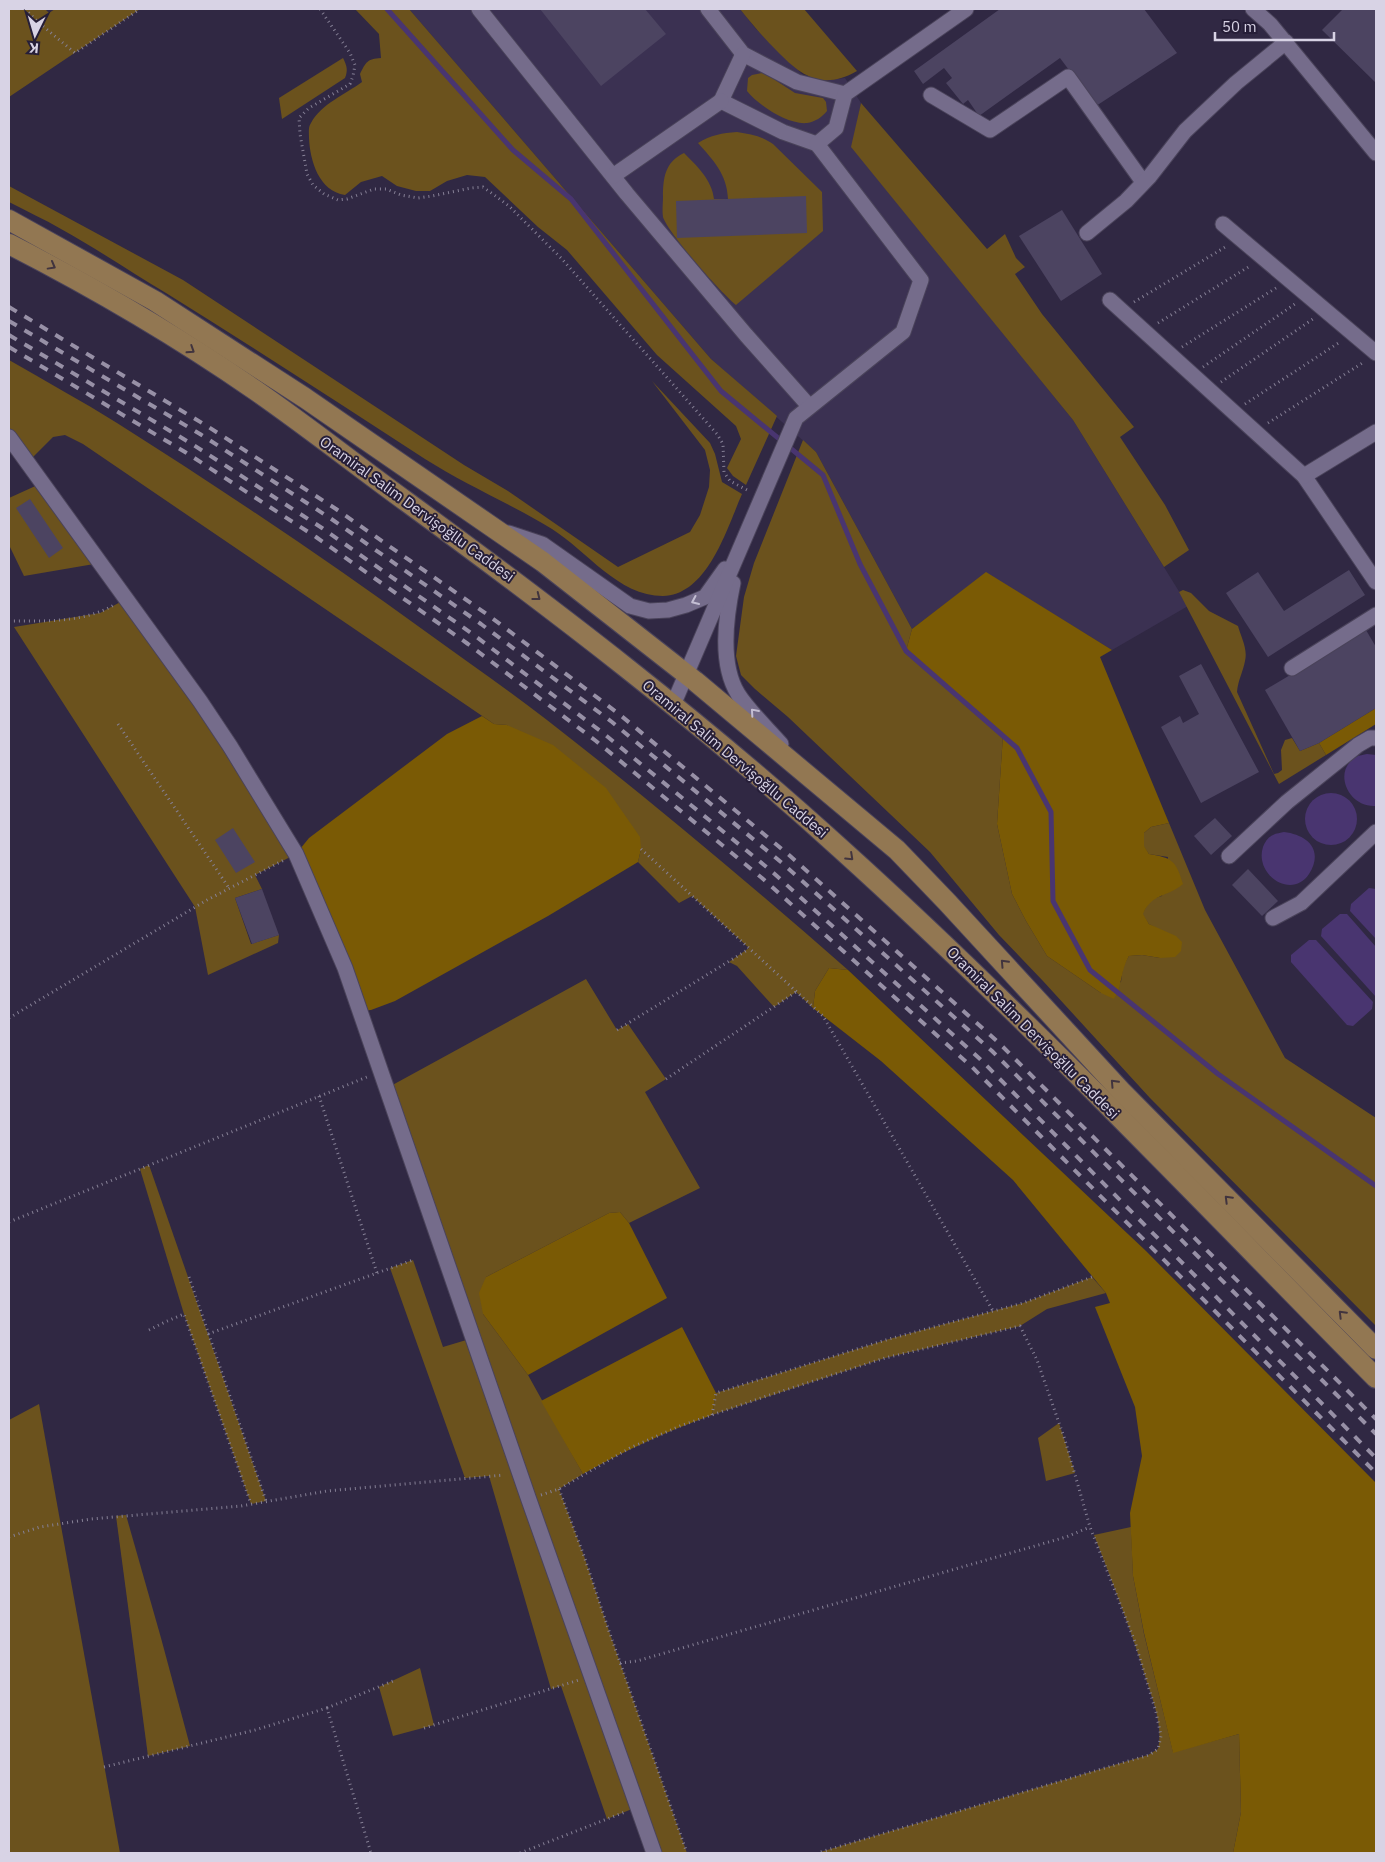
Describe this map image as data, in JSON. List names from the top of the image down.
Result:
{
  "streets": {
    "main road": ["Oramiral Salim Dervişoğllu Caddesi"]
  },
  "scale_bar": "50 m",
  "north": "bottom"
}
